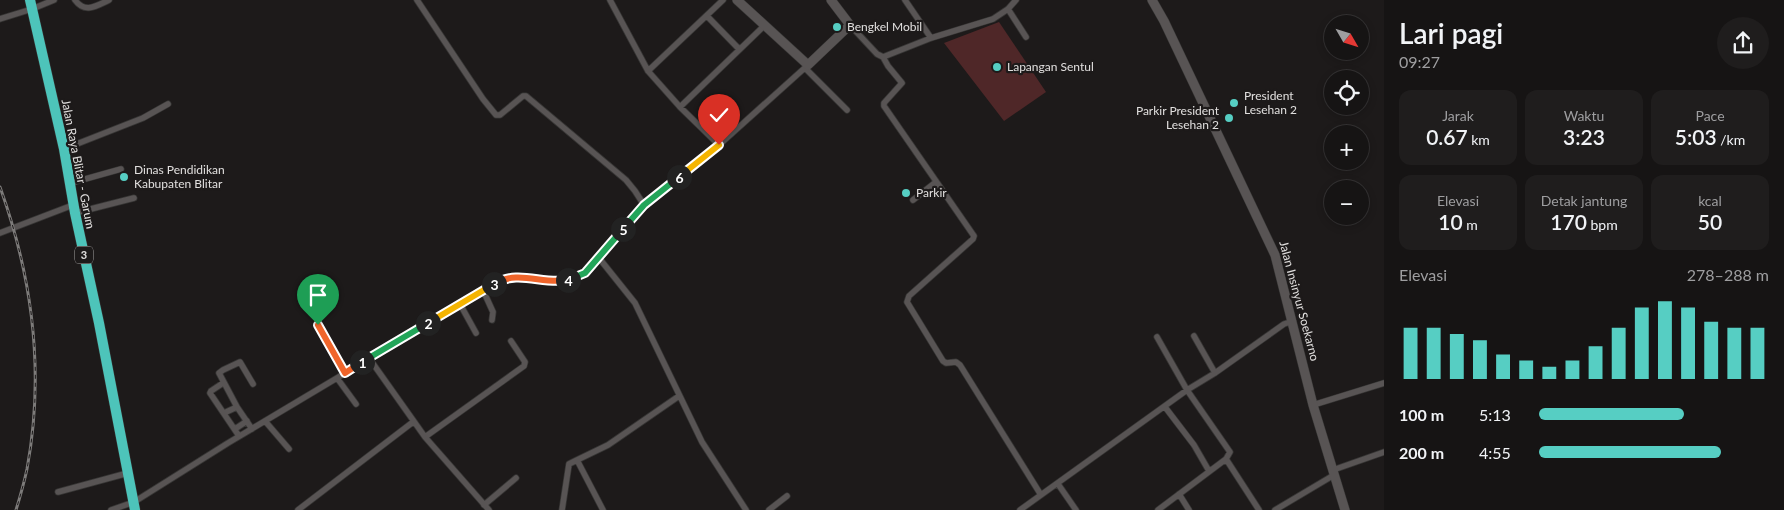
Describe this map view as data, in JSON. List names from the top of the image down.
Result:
{
  "streets": {
    "highway": ["Jalan Raya Blitar - Garum", "3"],
    "main road": ["Jalan Insinyur Soekarno"]
  },
  "places": [
    "Bengkel Mobil",
    "Lapangan Sentul",
    "President Lesehan 2",
    "Parkir President Lesehan 2",
    "Dinas Pendidikan Kabupaten Blitar",
    "Parkir"
  ],
  "north": "bottom right",
  "page": {
    "heading": ["Lari pagi", "09:27"],
    "map_buttons": ["+", "−"],
    "stats": [
      ["Jarak", "0.67 km"],
      ["Waktu", "3:23"],
      ["Pace", "5:03 /km"],
      ["Elevasi", "10 m"],
      ["Detak jantung", "170 bpm"],
      ["kcal", "50"]
    ],
    "pins": [
      "6",
      "5",
      "4",
      "3",
      "2",
      "1"
    ],
    "chart": ["Elevasi", "278–288 m"],
    "list": [
      {
        "name": "100 m",
        "note": "5:13"
      },
      {
        "name": "200 m",
        "note": "4:55"
      }
    ]
  }
}
